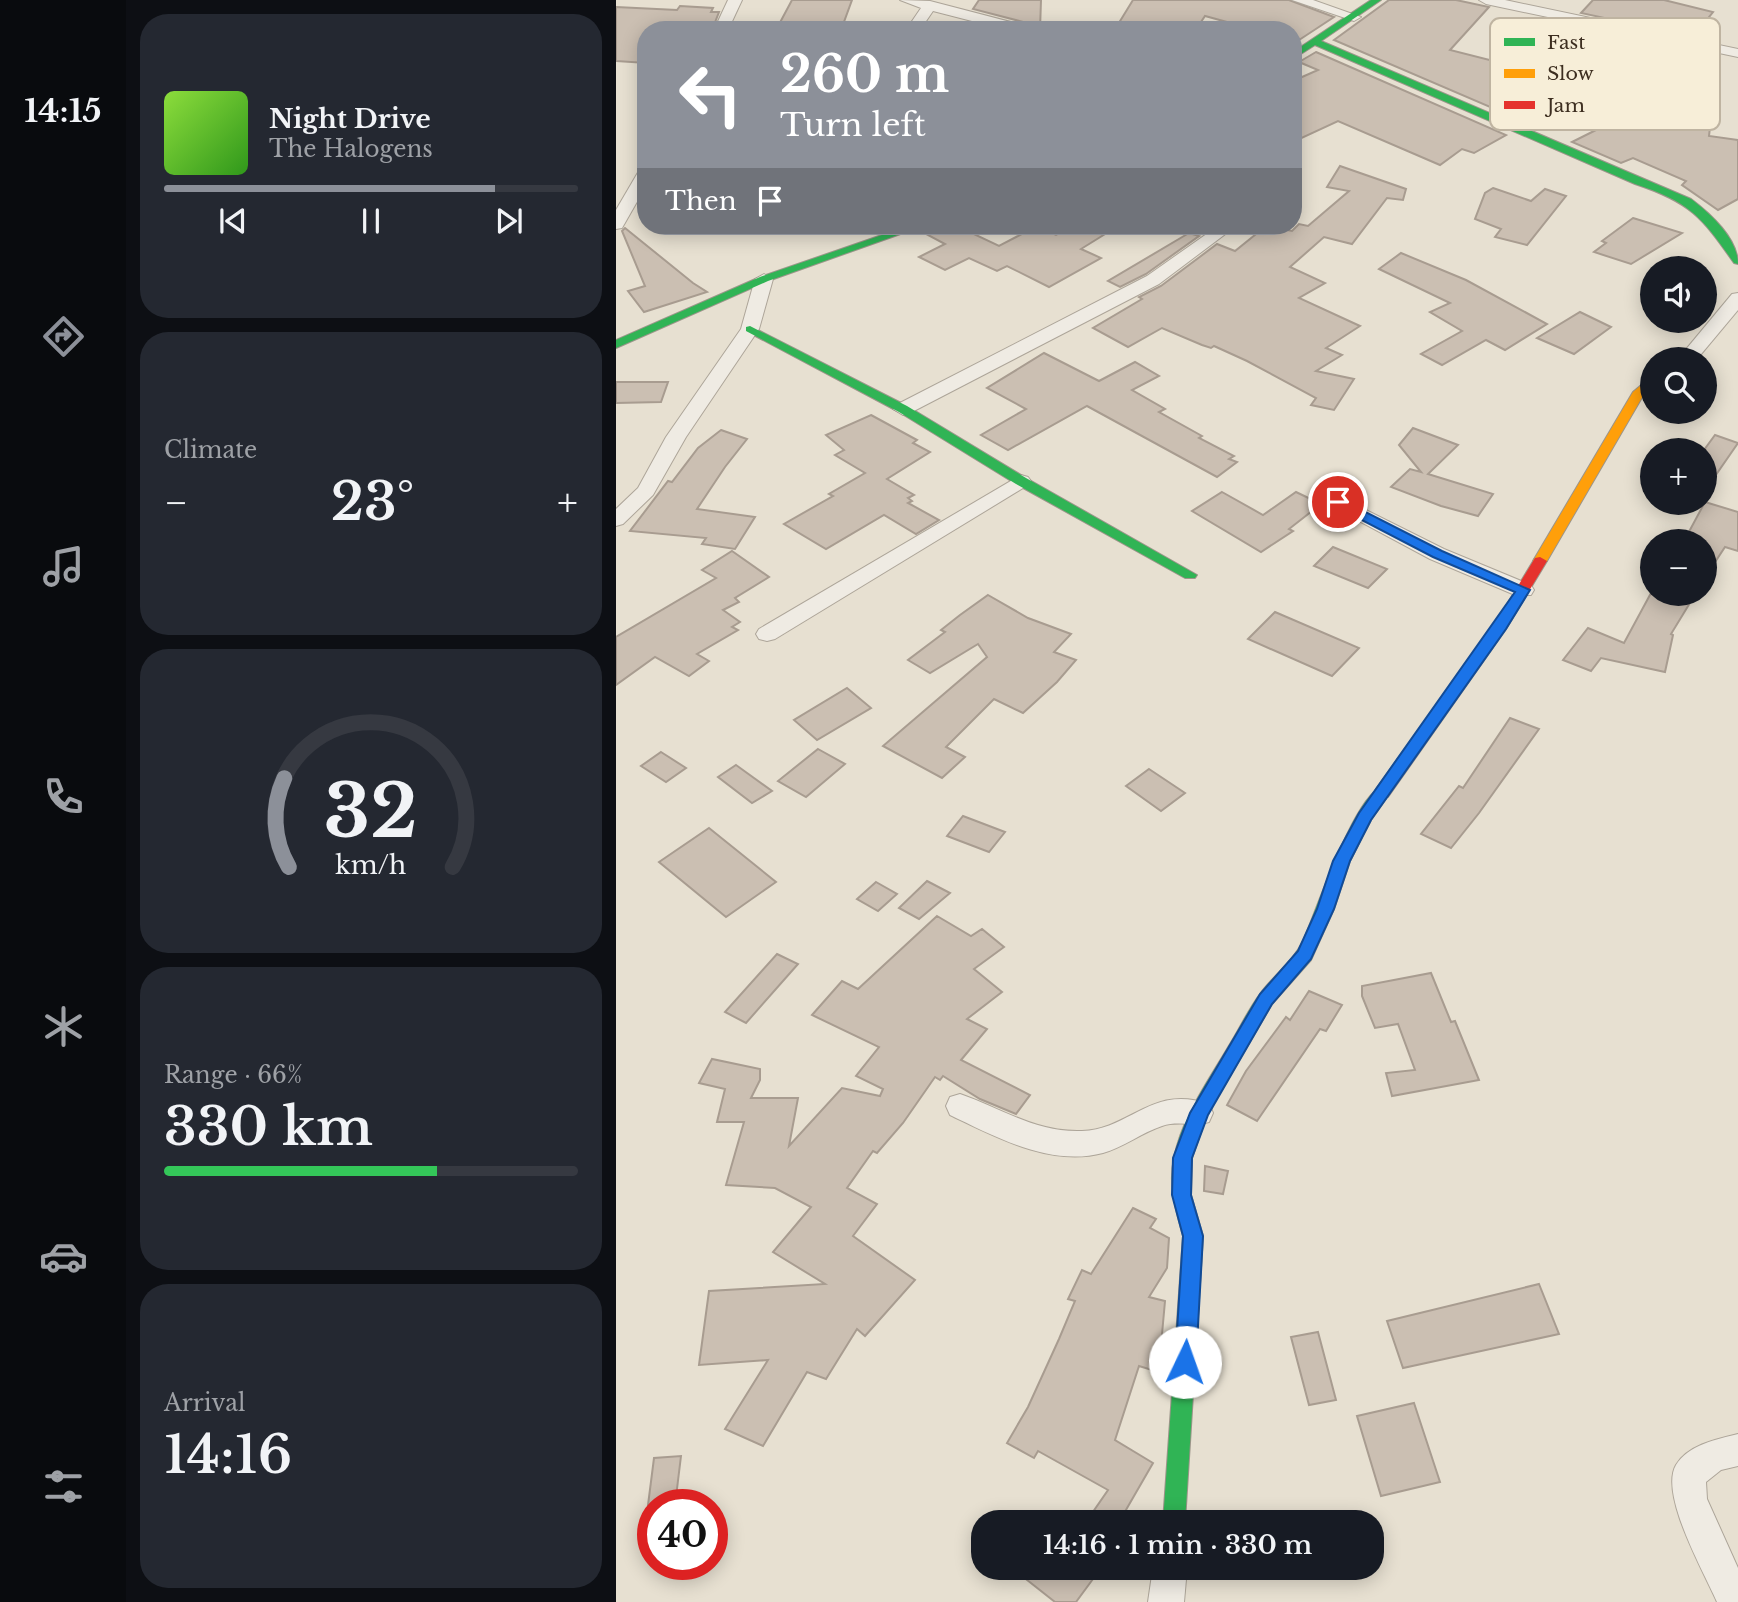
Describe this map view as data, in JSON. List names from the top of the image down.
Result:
{
  "legend": ["Fast", "Slow", "Jam"],
  "page": {
    "tabs": "14:15",
    "turn": ["260 m", "Turn left"],
    "song": ["Night Drive", "The Halogens"],
    "then": "Then",
    "map_buttons": ["+", "−"],
    "tile": [
      "Climate",
      ["Range · 66%", "330 km"],
      ["Arrival", "14:16"]
    ],
    "heat": ["−", "23°", "+"],
    "limit": "40",
    "trip": "14:16 · 1 min · 330 m",
    "gauge": ["32", "km/h"]
  }
}
